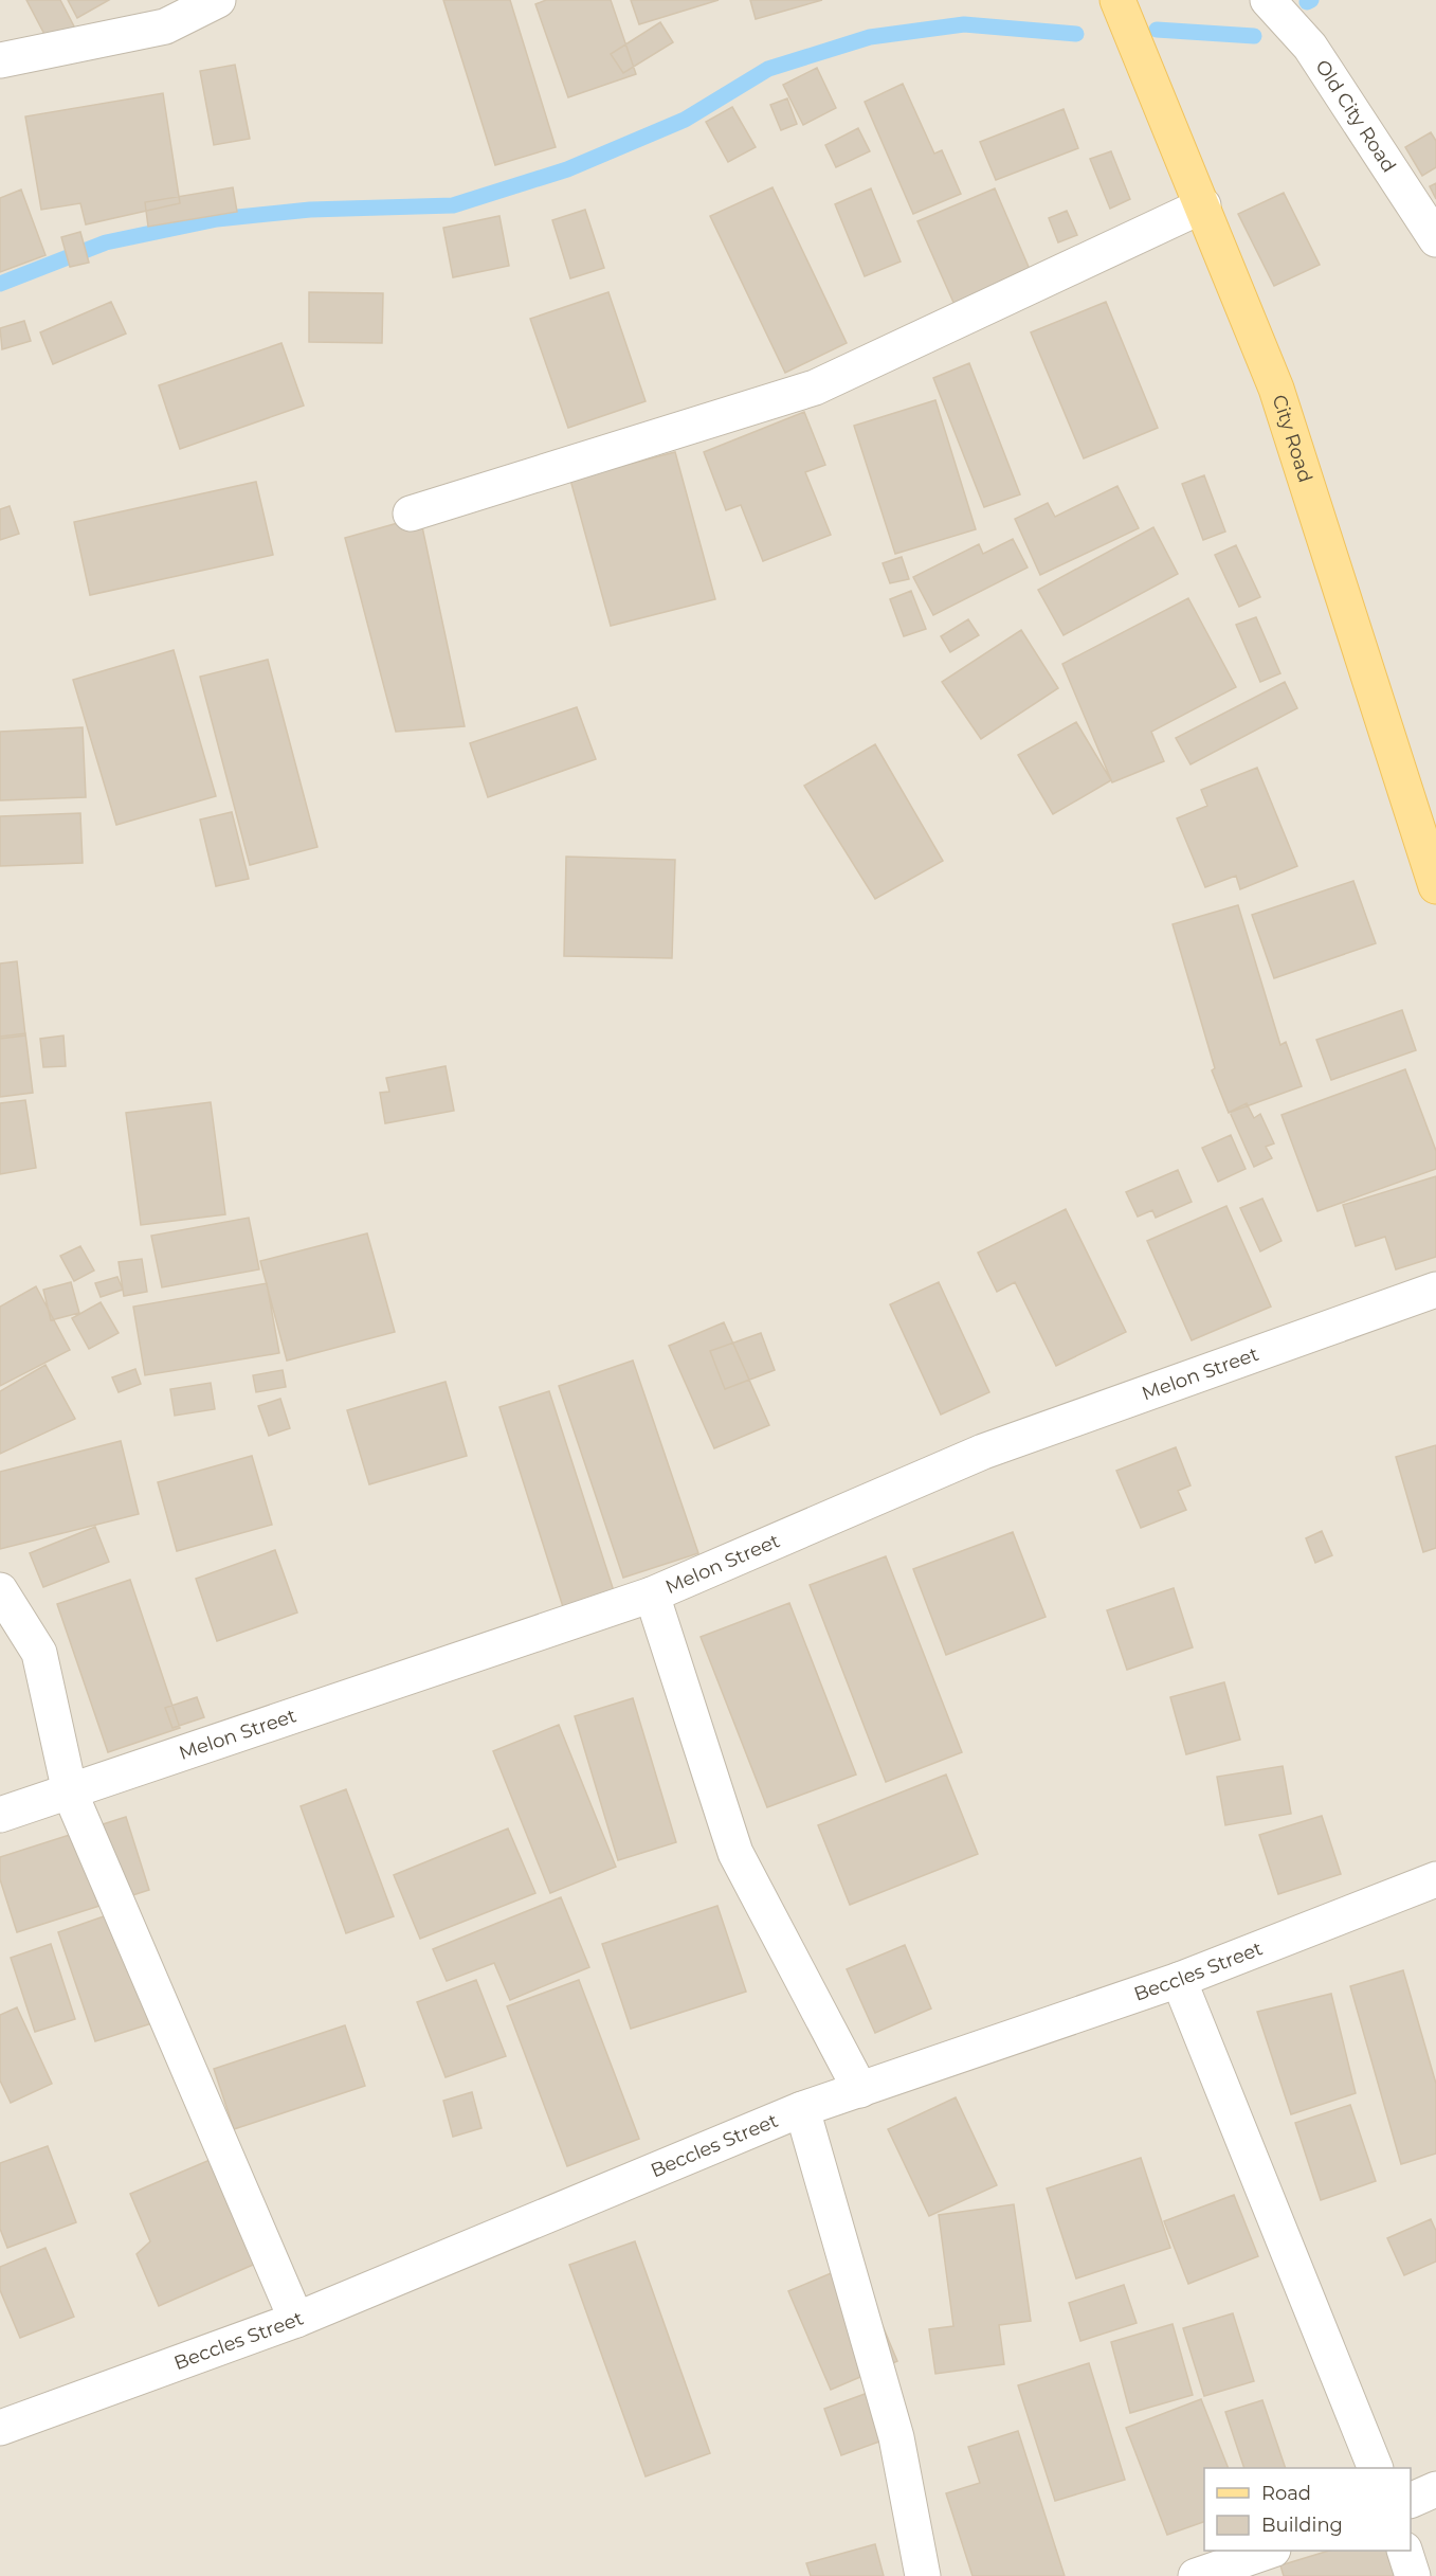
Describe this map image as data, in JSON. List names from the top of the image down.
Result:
{
  "streets": {
    "main road": ["City Road"],
    "street": ["Old City Road", "Melon Street", "Beccles Street"]
  },
  "legend": ["Road", "Building"]
}
